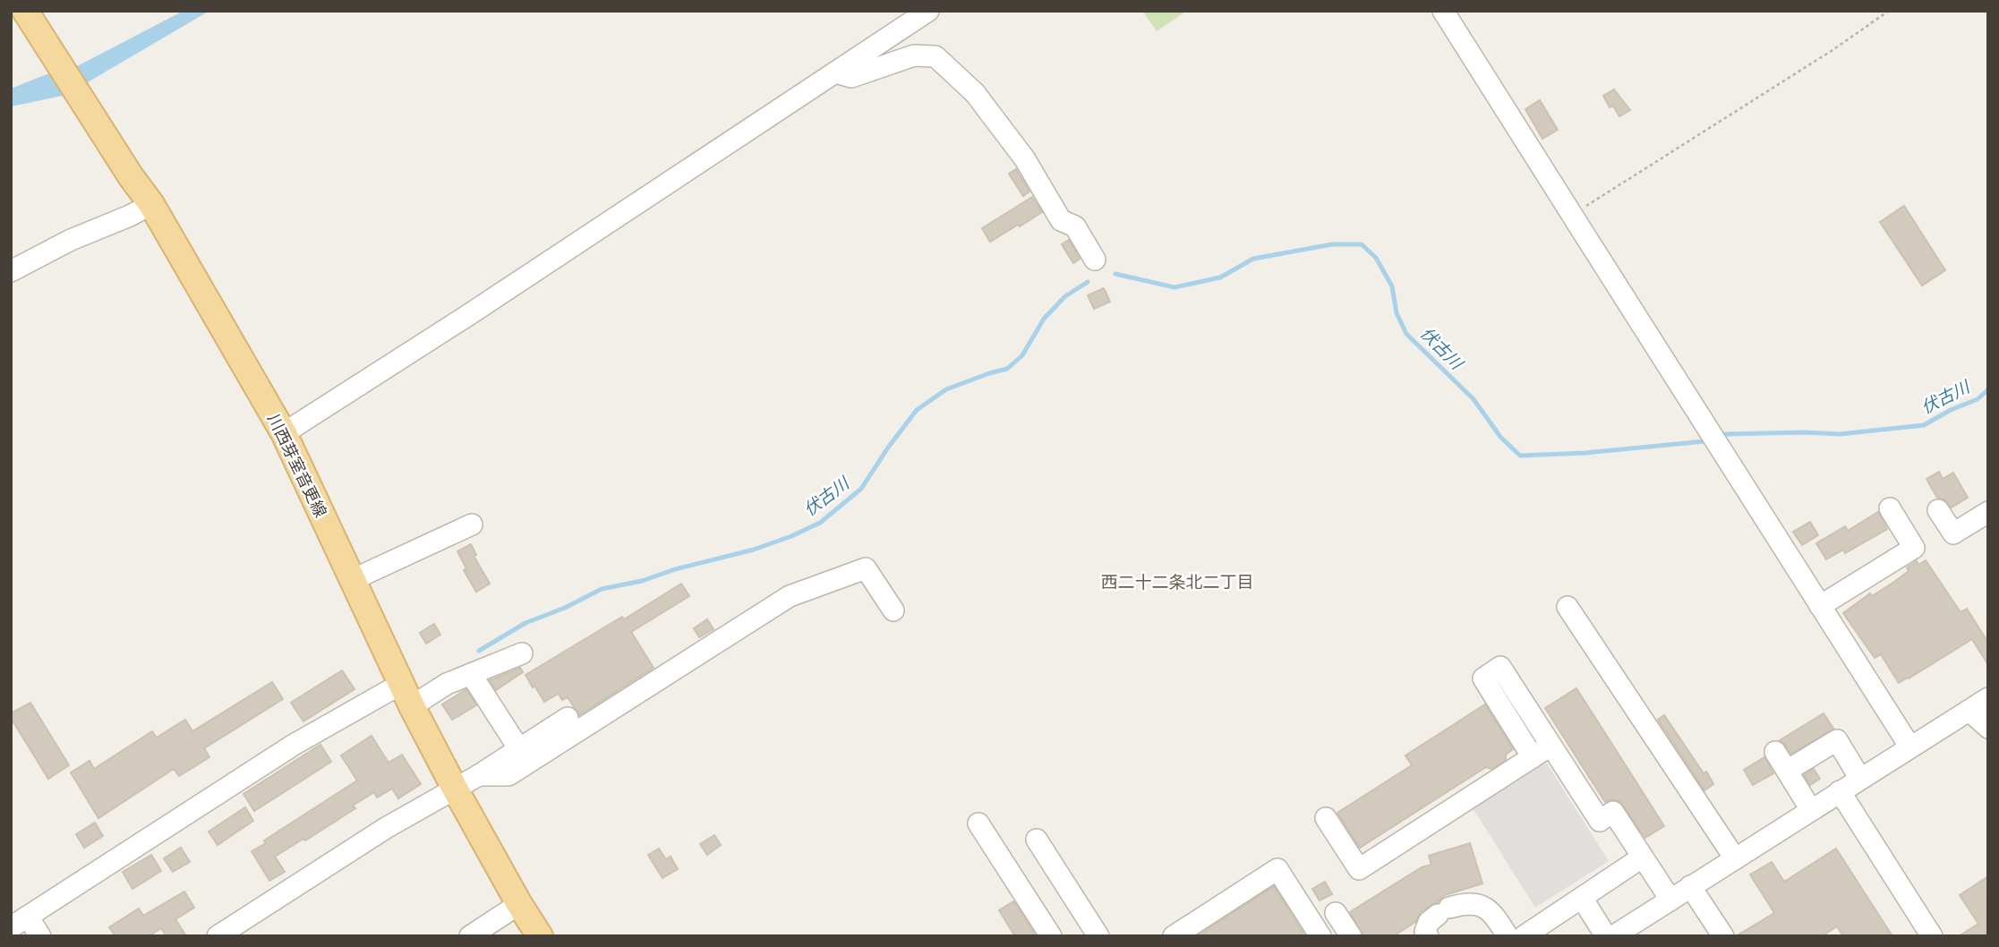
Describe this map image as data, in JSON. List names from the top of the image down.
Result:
{
  "streets": {
    "main road": ["川西芽室音更線"]
  },
  "districts": ["西二十二条北二丁目"],
  "water": ["伏古川"]
}
